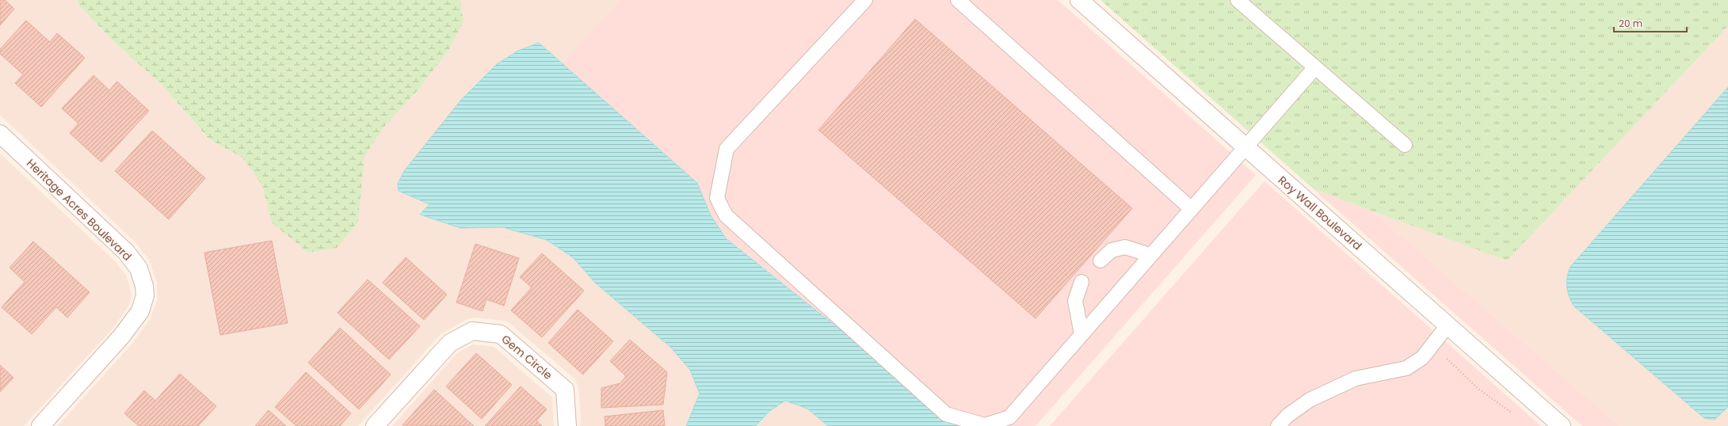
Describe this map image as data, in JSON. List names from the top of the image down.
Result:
{
  "streets": {
    "street": ["Heritage Acres Boulevard", "Roy Wall Boulevard", "Gem Circle"]
  },
  "scale_bar": "20 m"
}
